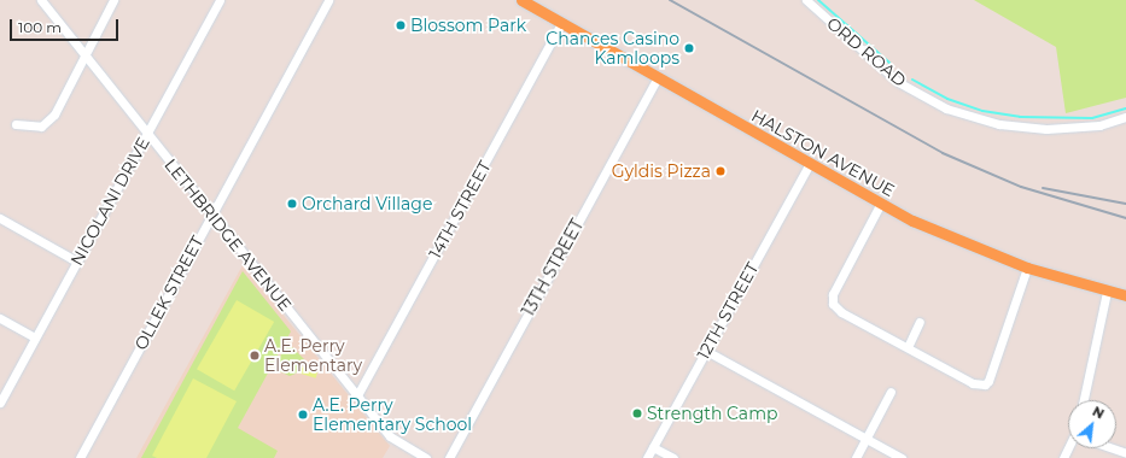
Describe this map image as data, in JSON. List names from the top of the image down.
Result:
{
  "streets": {
    "main road": ["HALSTON AVENUE"],
    "street": [
      "ORD ROAD",
      "NICOLANI DRIVE",
      "14TH STREET",
      "LETHBRIDGE AVENUE",
      "13TH STREET",
      "OLLEK STREET",
      "12TH STREET"
    ]
  },
  "crossings": [
    ["HALSTON AVENUE", "14TH STREET"],
    ["HALSTON AVENUE", "13TH STREET"],
    ["HALSTON AVENUE", "12TH STREET"],
    ["NICOLANI DRIVE", "LETHBRIDGE AVENUE"],
    ["14TH STREET", "LETHBRIDGE AVENUE"],
    ["LETHBRIDGE AVENUE", "OLLEK STREET"]
  ],
  "places": [
    "Blossom Park",
    "Chances Casino Kamloops",
    "Gyldis Pizza",
    "Orchard Village",
    "A.E. Perry Elementary",
    "Strength Camp",
    "A.E. Perry Elementary School"
  ],
  "scale_bar": "100 m",
  "north": "top right"
}
